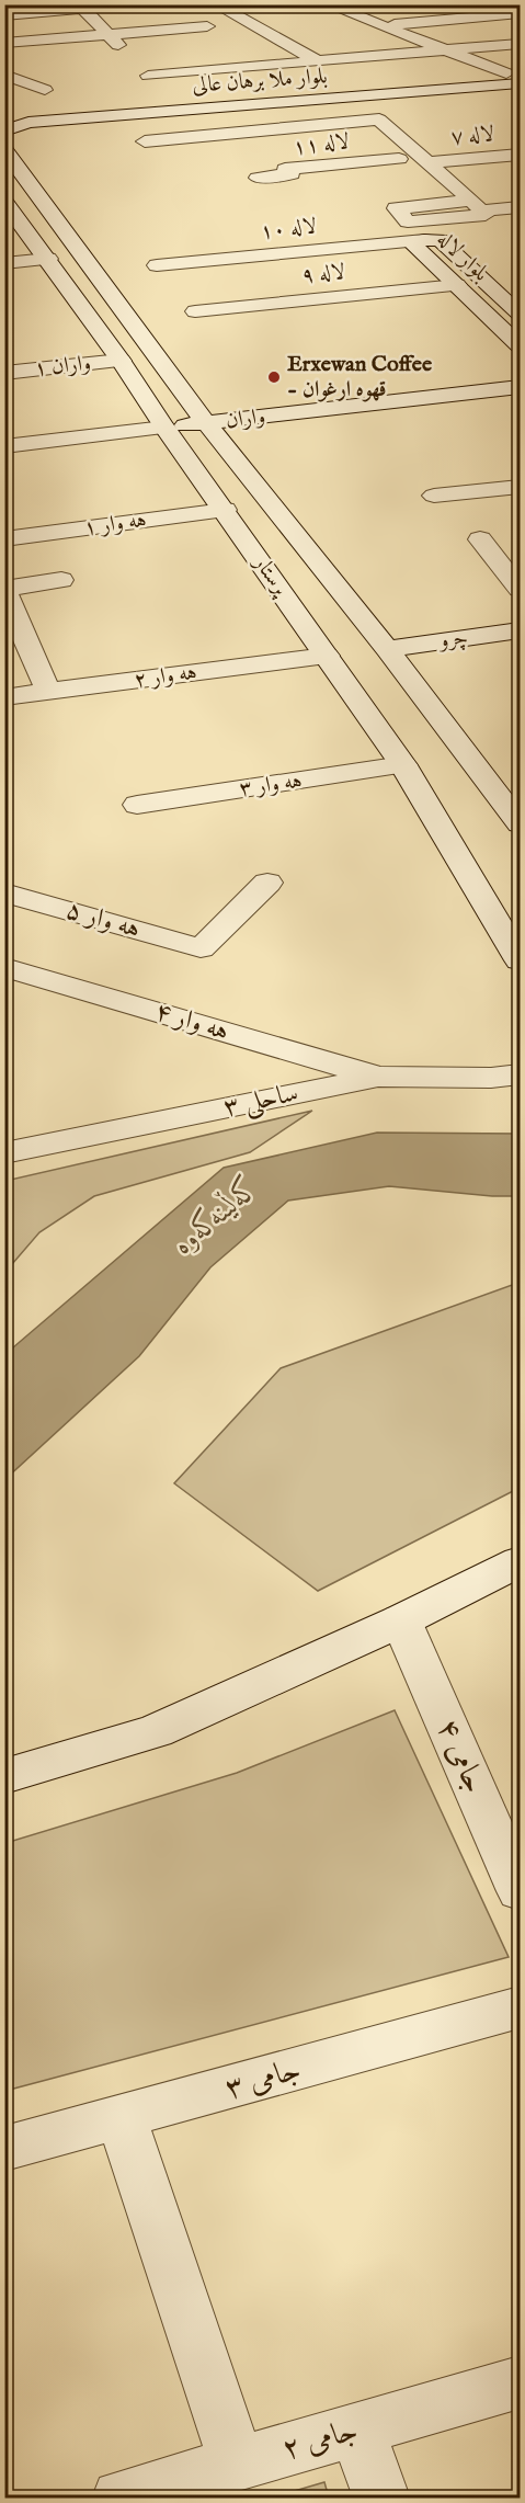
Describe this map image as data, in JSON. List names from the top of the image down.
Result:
{
  "streets": {
    "street": [
      "بلوار ملا برهان عالی",
      "لاله ۷",
      "لاله ۱۱",
      "لاله ۱۰",
      "بلوار لاله",
      "لاله ۹",
      "واران ۱",
      "واران",
      "هه وار ۱",
      "پرستار",
      "چرو",
      "هه وار ۲",
      "هه وار ۳",
      "هه وار ۵",
      "هه وار ۴",
      "ساحلی ۳",
      "جامی ۴",
      "جامی ۳",
      "جامی ۲"
    ]
  },
  "crossings": [
    ["لاله ۷", "لاله ۱۱"],
    ["لاله ۱۰", "بلوار لاله"],
    ["بلوار لاله", "لاله ۹"],
    ["واران ۱", "پرستار"],
    ["واران", "پرستار"],
    ["هه وار ۱", "پرستار"],
    ["پرستار", "چرو"],
    ["پرستار", "هه وار ۲"],
    ["پرستار", "هه وار ۳"],
    ["هه وار ۴", "ساحلی ۳"]
  ],
  "water": ["کەڵینەکەوە"],
  "places": ["Erxewan Coffee - قهوه ارغوان"]
}
